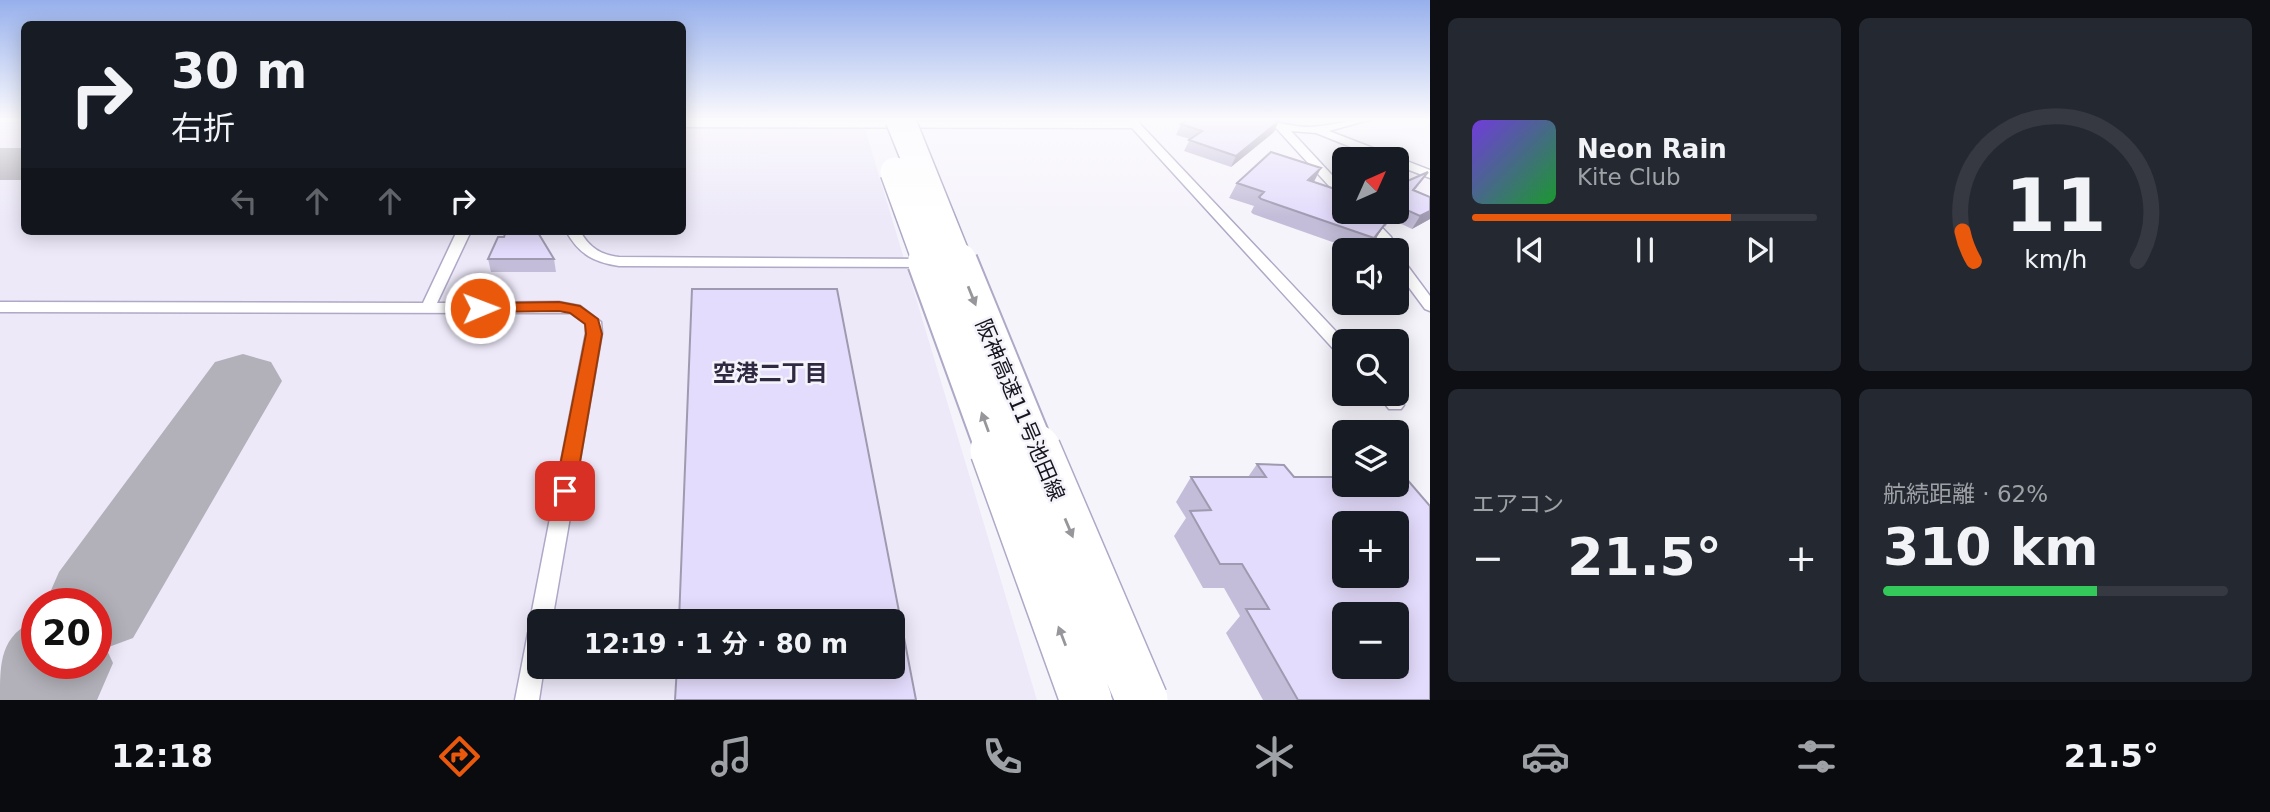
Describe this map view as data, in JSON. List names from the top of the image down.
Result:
{
  "streets": {
    "highway": ["阪神高速11号池田線"]
  },
  "districts": ["空港二丁目"],
  "north": "top right",
  "page": {
    "turn": ["30 m", "右折"],
    "song": ["Neon Rain", "Kite Club"],
    "map_buttons": ["+", "−"],
    "tile": [
      "エアコン",
      ["航続距離 · 62%", "310 km"]
    ],
    "heat": ["−", "21.5°", "+"],
    "limit": "20",
    "trip": "12:19 · 1 分 · 80 m",
    "tabs": ["12:18", "21.5°"],
    "gauge": ["11", "km/h"]
  }
}
